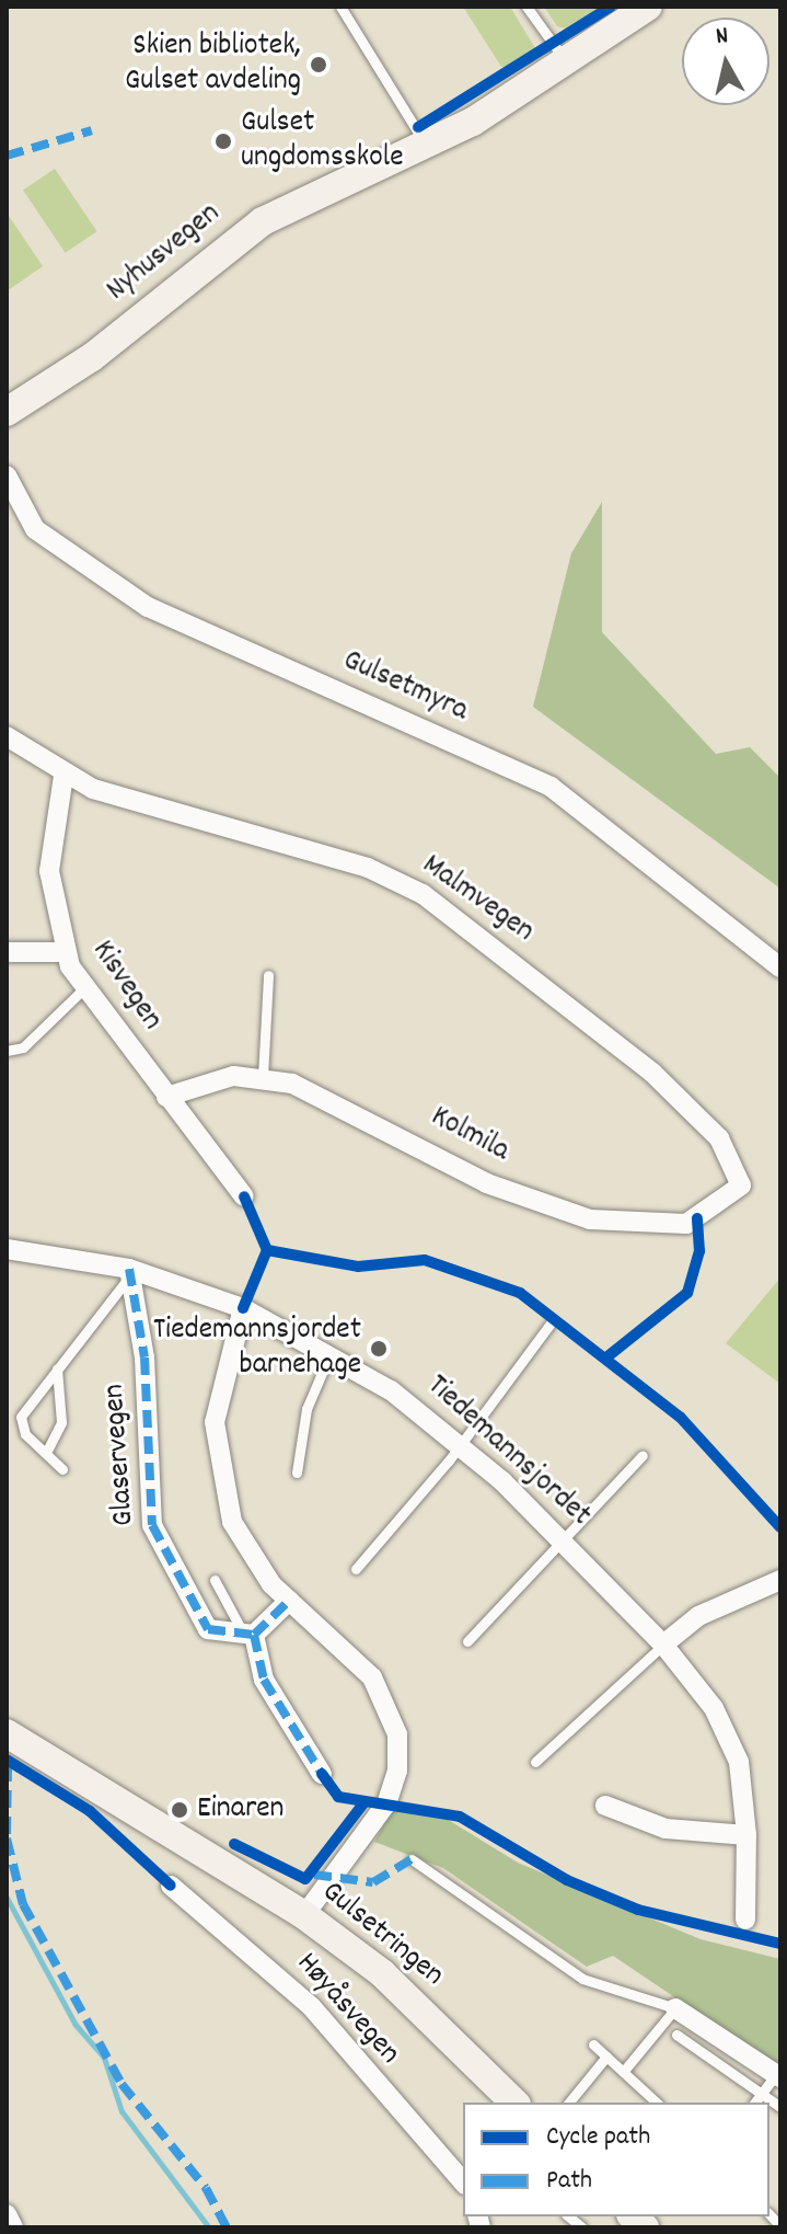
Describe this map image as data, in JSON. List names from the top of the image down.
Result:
{
  "streets": {
    "street": [
      "Nyhusvegen",
      "Gulsetmyra",
      "Malmvegen",
      "Kisvegen",
      "Kolmila",
      "Tiedemannsjordet",
      "Glaservegen",
      "Gulsetringen",
      "Høyåsvegen"
    ]
  },
  "crossings": [
    ["Malmvegen", "Kisvegen"],
    ["Malmvegen", "Kolmila"],
    ["Kisvegen", "Kolmila"]
  ],
  "places": [
    "Skien bibliotek, Gulset avdeling",
    "Gulset ungdomsskole",
    "Tiedemannsjordet barnehage",
    "Einaren"
  ],
  "legend": ["Cycle path", "Path"],
  "north": "top"
}
